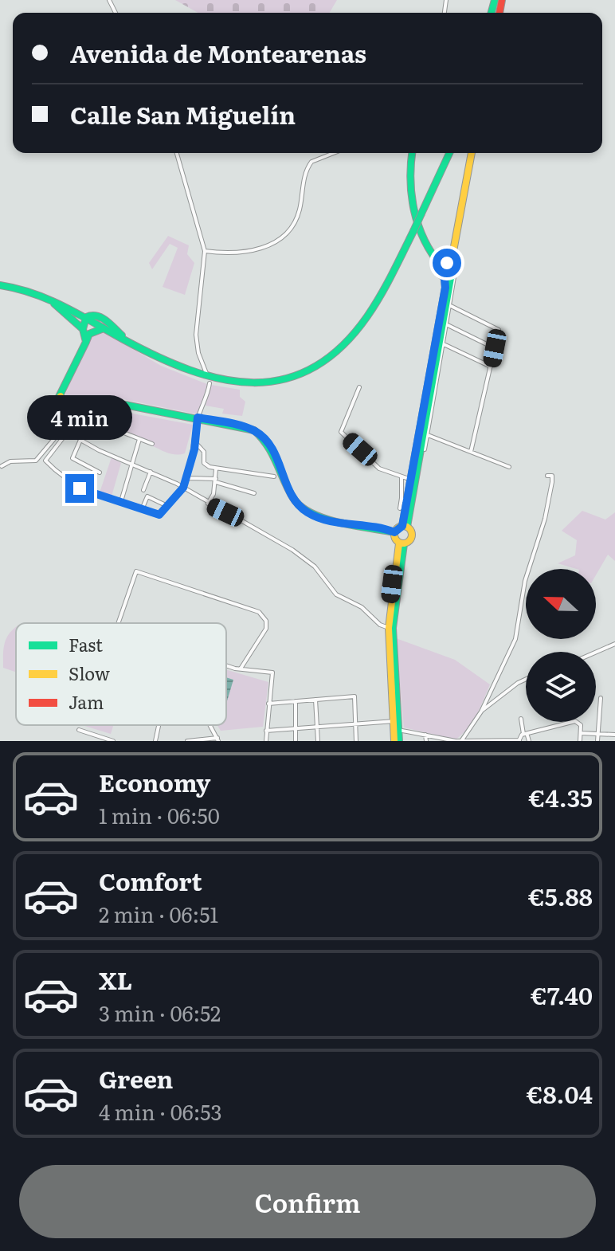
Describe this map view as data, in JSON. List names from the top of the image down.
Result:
{
  "legend": ["Fast", "Slow", "Jam"],
  "north": "left",
  "page": {
    "banner": ["Avenida de Montearenas", "Calle San Miguelín"],
    "bubble": "4 min",
    "list": [
      {
        "name": "Economy",
        "note": "1 min · 06:50",
        "value": "€4.35"
      },
      {
        "name": "Comfort",
        "note": "2 min · 06:51",
        "value": "€5.88"
      },
      {
        "name": "XL",
        "note": "3 min · 06:52",
        "value": "€7.40"
      },
      {
        "name": "Green",
        "note": "4 min · 06:53",
        "value": "€8.04"
      }
    ],
    "buttons": "Confirm"
  }
}
